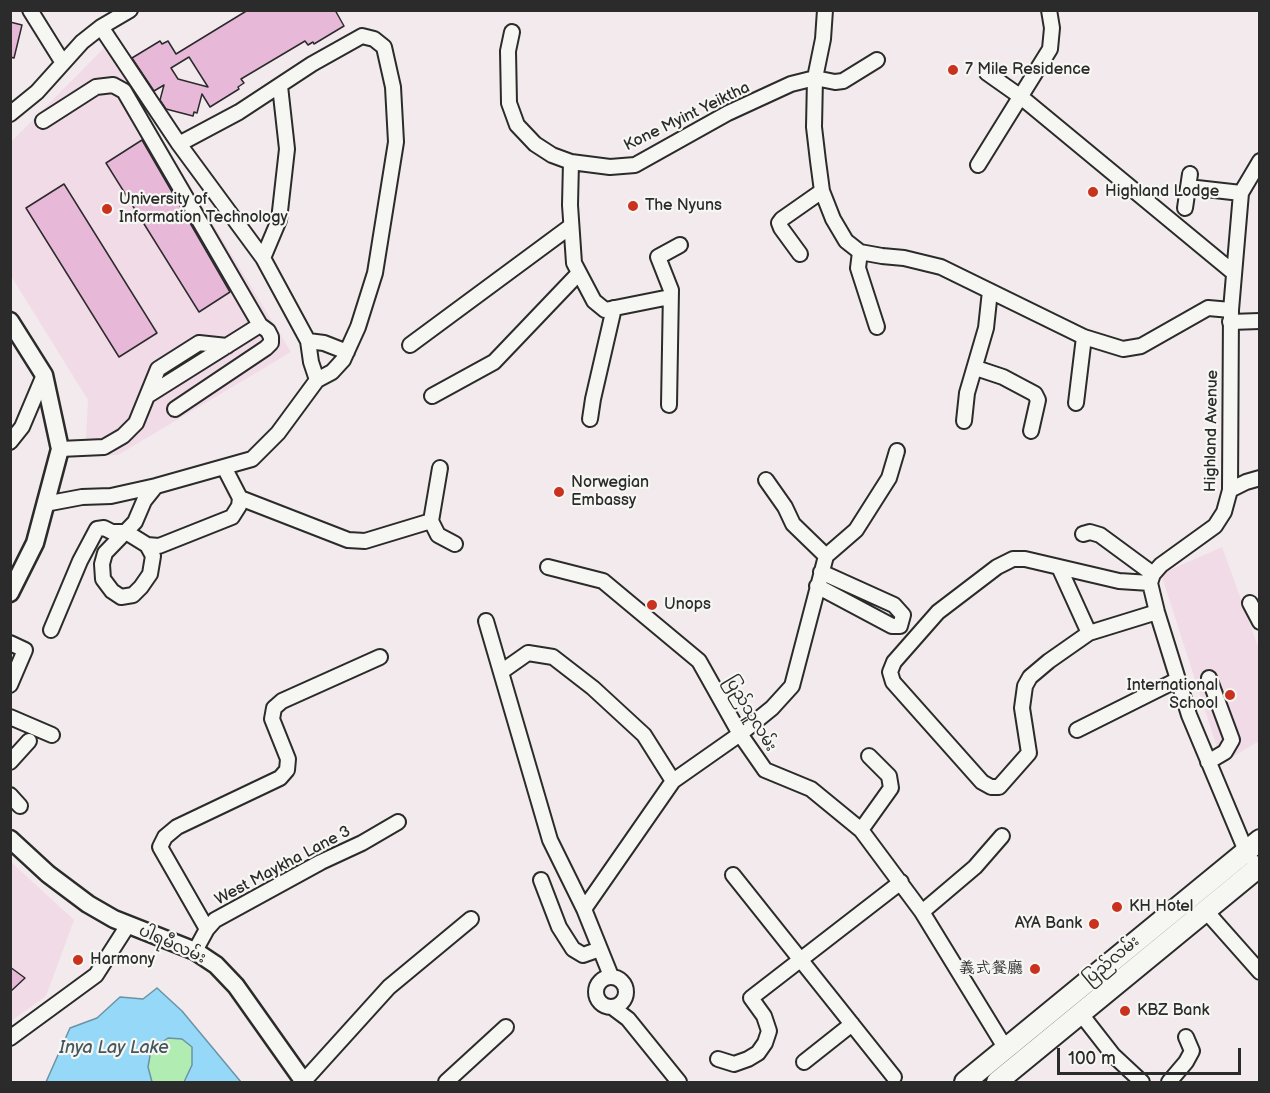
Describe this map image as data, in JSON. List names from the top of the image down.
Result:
{
  "streets": {
    "highway": ["ပြည်လမ်း"],
    "main road": ["ပါရမီလမ်း"],
    "street": [
      "Kone Myint Yeiktha",
      "Highland Avenue",
      "ပြည်သူလမ်း",
      "West Maykha Lane 3"
    ]
  },
  "crossings": [
    ["ပြည်သူလမ်း", "ပြည်လမ်း"],
    ["West Maykha Lane 3", "ပါရမီလမ်း"]
  ],
  "water": ["Inya Lay Lake"],
  "places": [
    "7 Mile Residence",
    "Highland Lodge",
    "The Nyuns",
    "University of Information Technology",
    "Norwegian Embassy",
    "Unops",
    "International School",
    "KH Hotel",
    "AYA Bank",
    "Harmony",
    "義式餐廳",
    "KBZ Bank"
  ],
  "scale_bar": "100 m"
}
